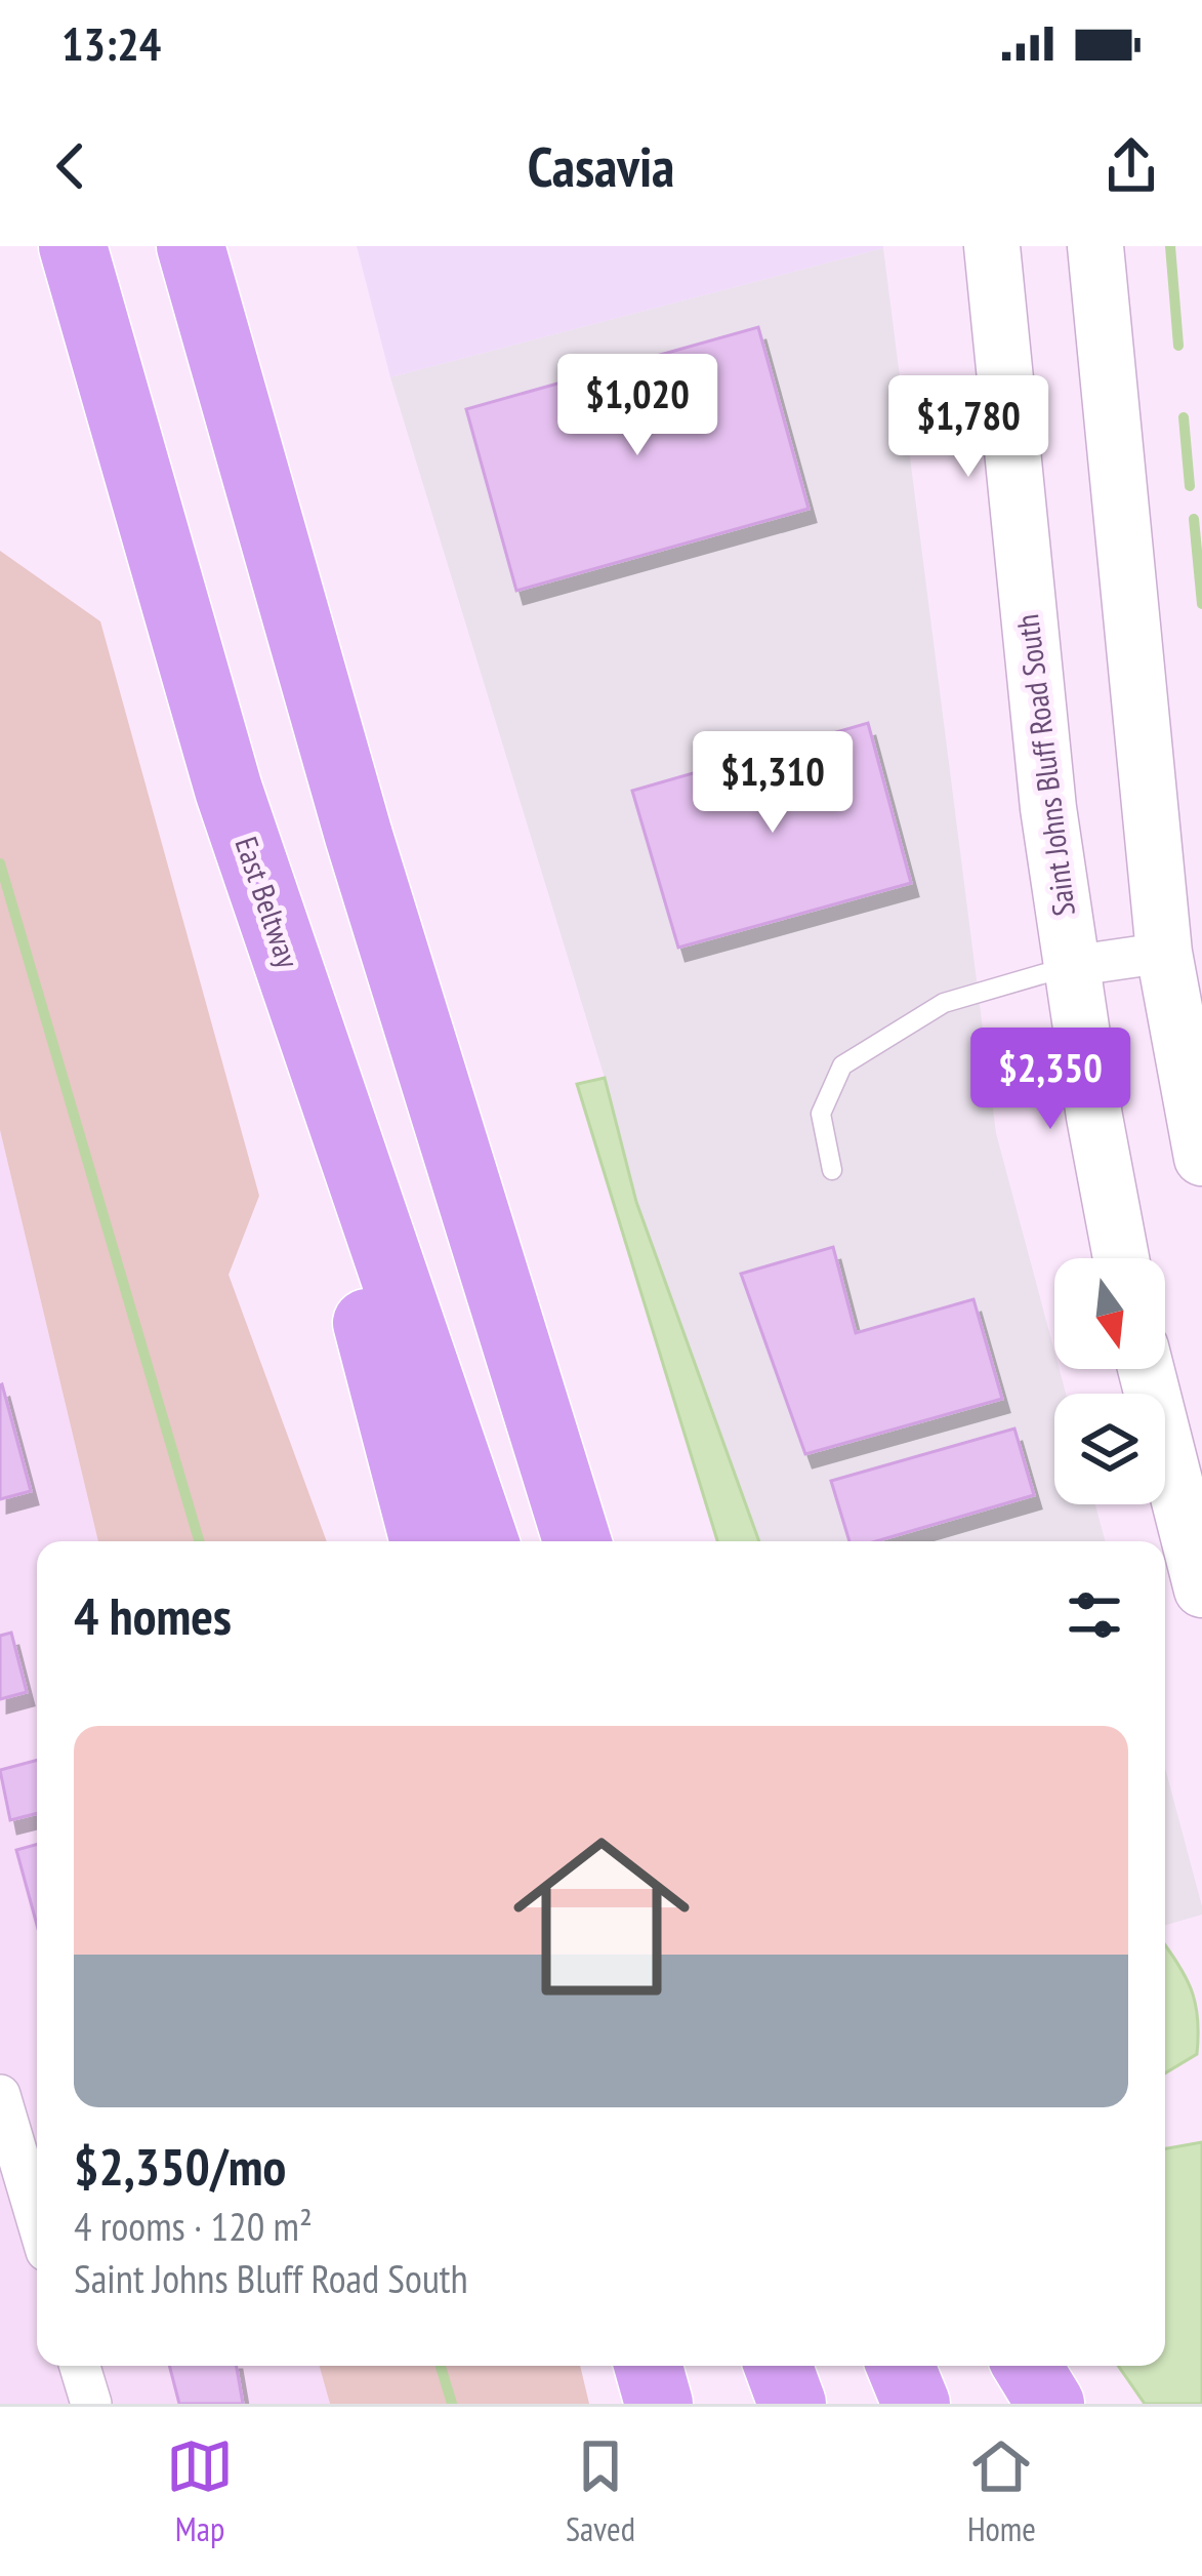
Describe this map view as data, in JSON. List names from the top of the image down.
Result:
{
  "streets": {
    "highway": ["East Beltway"],
    "main road": ["Saint Johns Bluff Road South"]
  },
  "north": "bottom",
  "page": {
    "status": "13:24",
    "header": "Casavia",
    "price": [
      "$1,020",
      "$1,780",
      "$1,310",
      "$2,350"
    ],
    "heading": "4 homes",
    "list": [
      {
        "name": "$2,350/mo",
        "note": "4 rooms · 120 m² · Saint Johns Bluff Road South"
      }
    ],
    "tabs": ["Map", "Saved", "Home"]
  }
}
